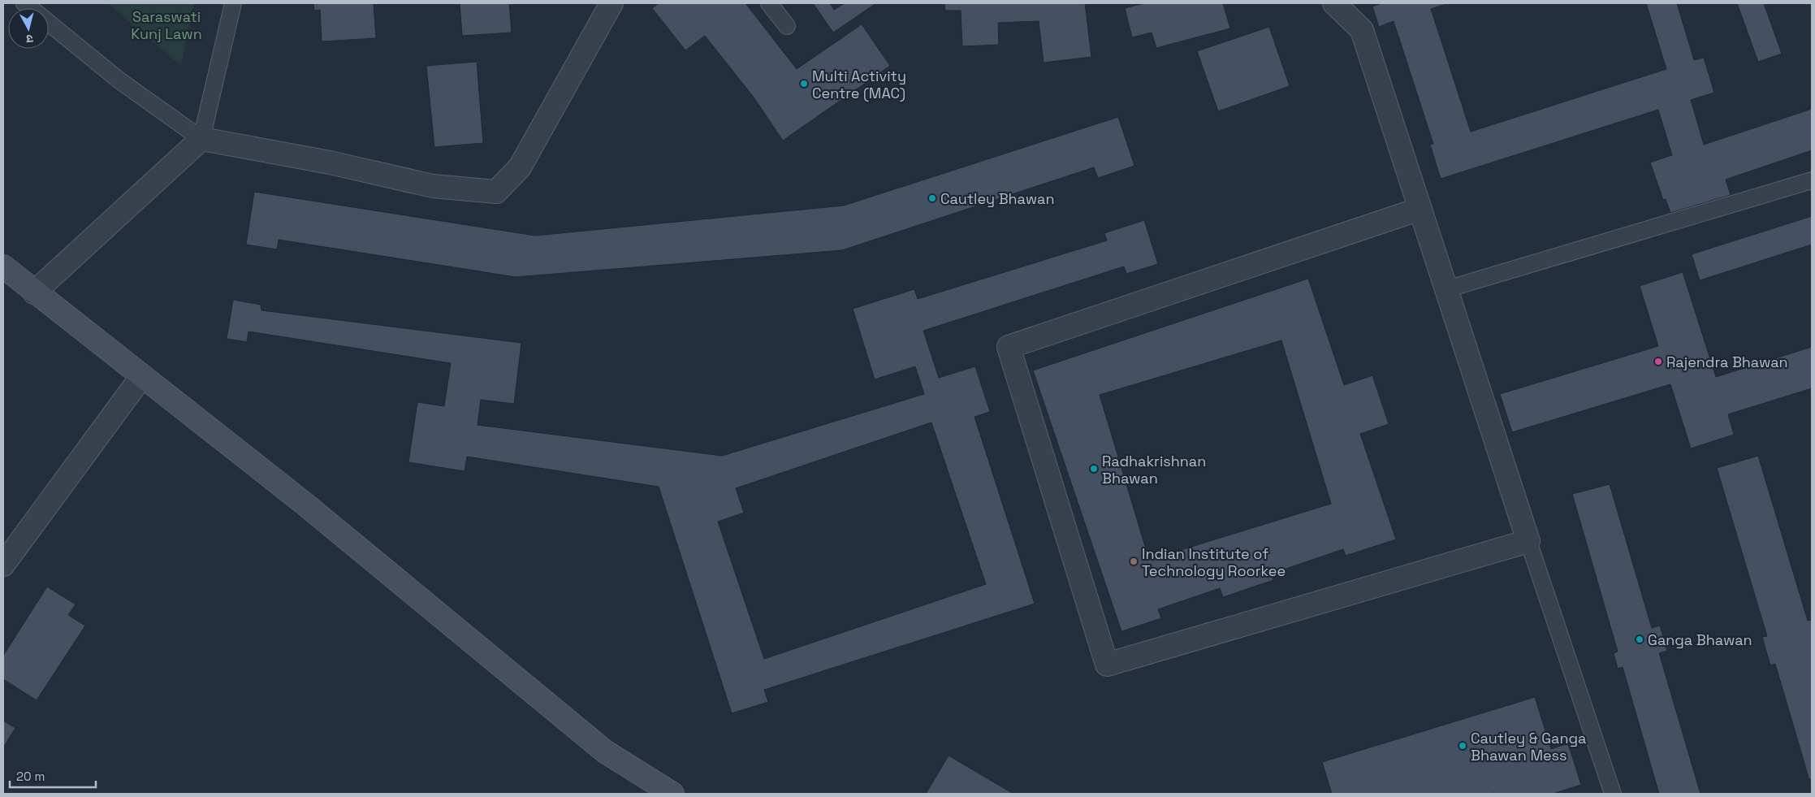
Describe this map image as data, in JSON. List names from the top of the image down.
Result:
{
  "parks": ["Saraswati Kunj Lawn"],
  "places": [
    "Multi Activity Centre (MAC)",
    "Cautley Bhawan",
    "Rajendra Bhawan",
    "Radhakrishnan Bhawan",
    "Indian Institute of Technology Roorkee",
    "Ganga Bhawan",
    "Cautley & Ganga Bhawan Mess"
  ],
  "scale_bar": "20 m",
  "north": "bottom"
}
